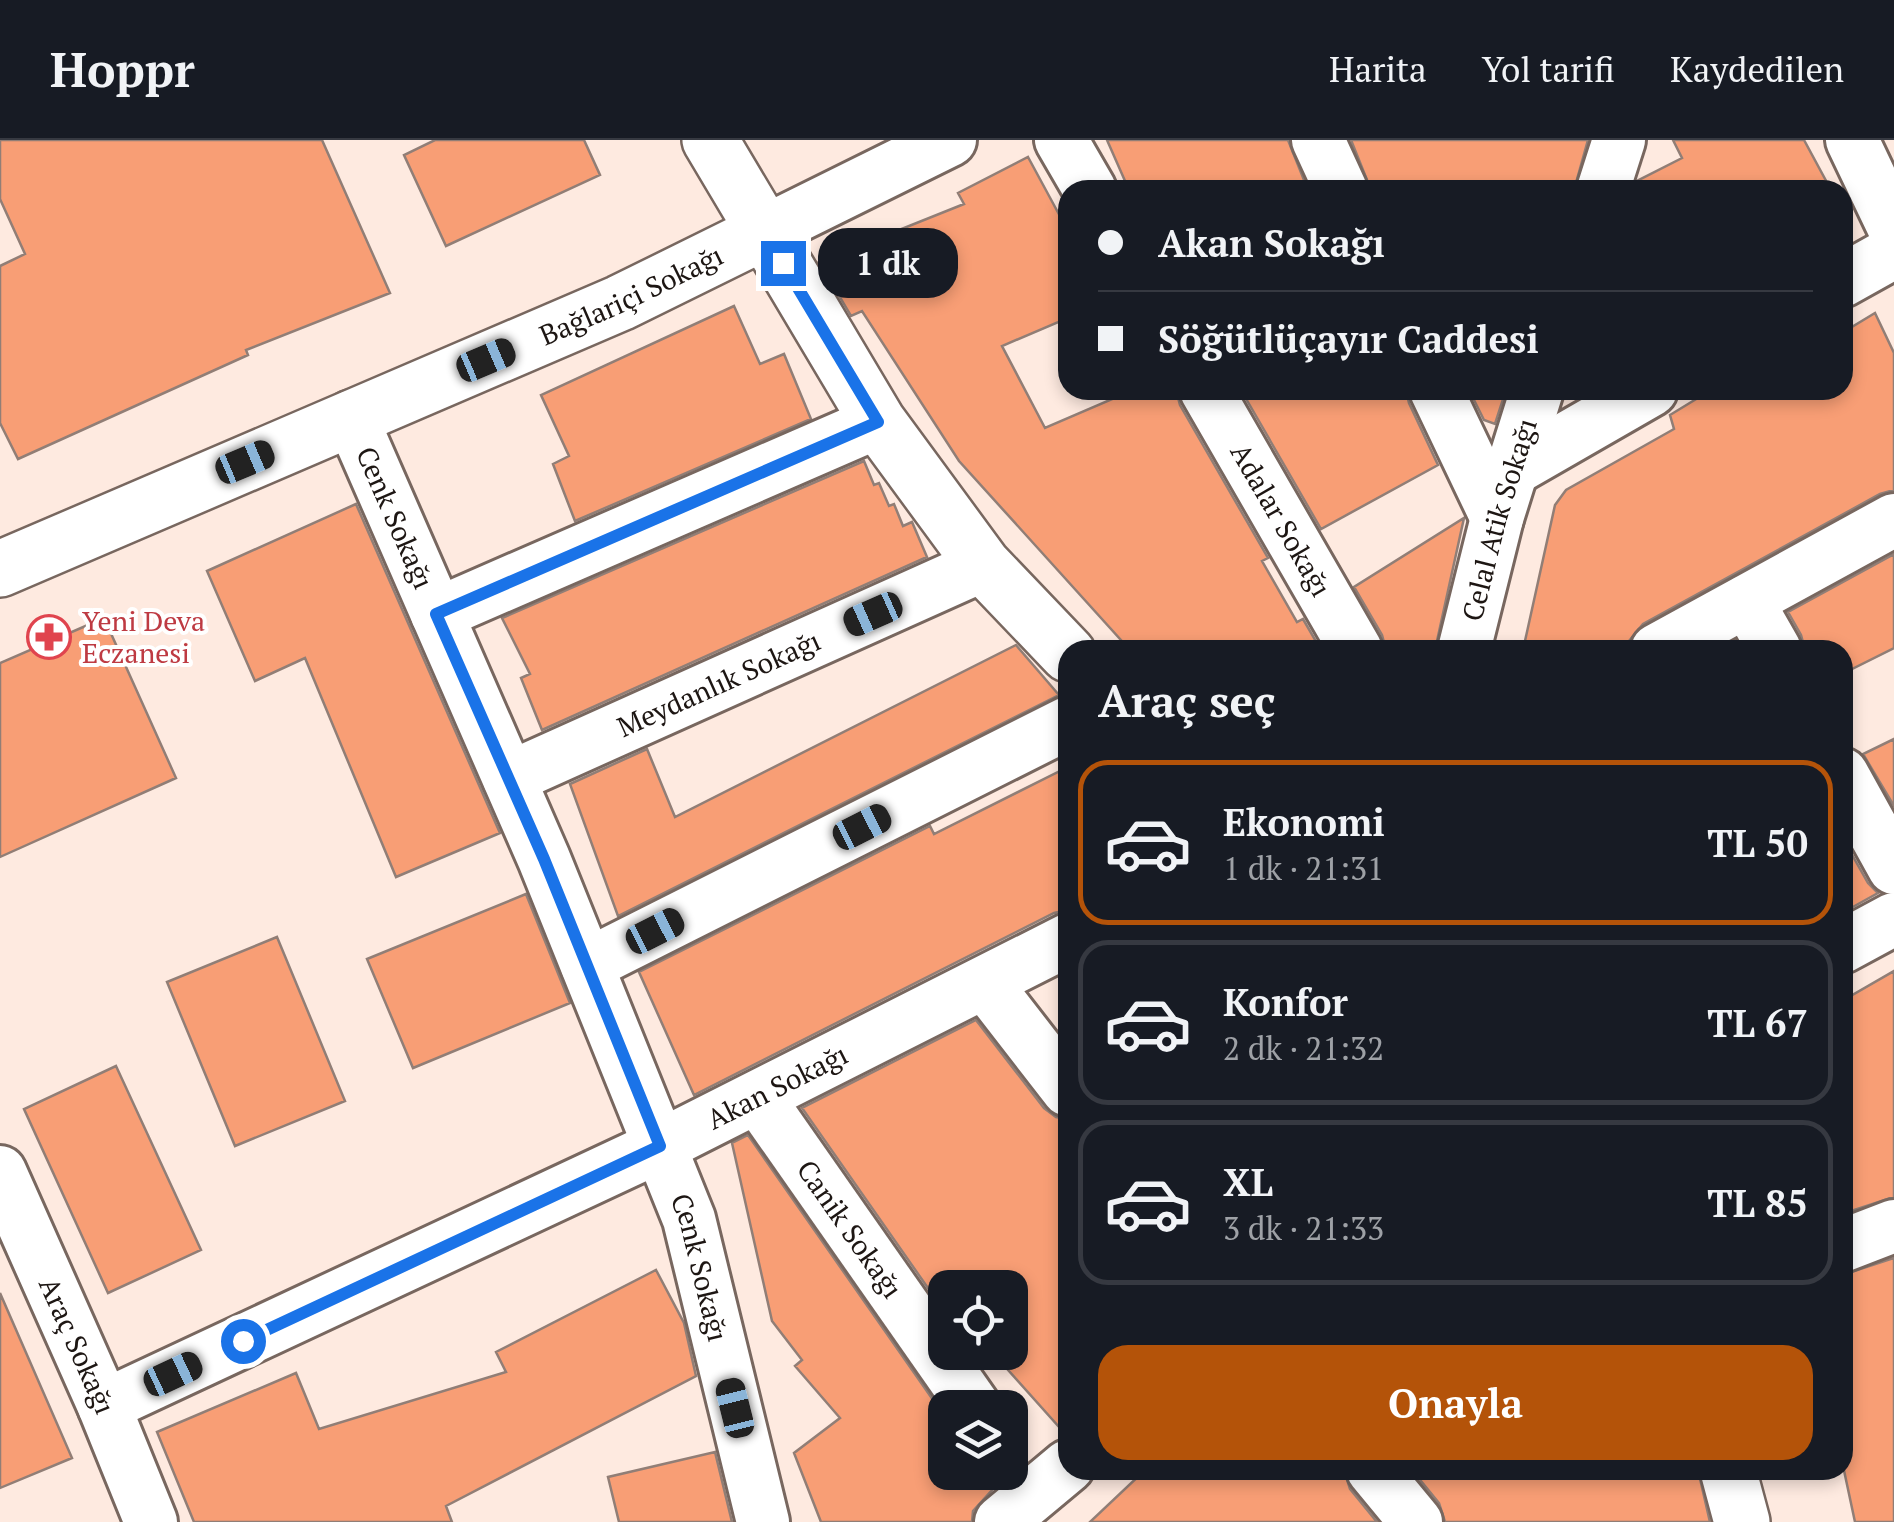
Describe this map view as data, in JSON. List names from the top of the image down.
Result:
{
  "streets": {
    "street": [
      "Bağlariçi Sokağı",
      "Cenk Sokağı",
      "Adalar Sokağı",
      "Celal Atik Sokağı",
      "Meydanlık Sokağı",
      "Akan Sokağı",
      "Canik Sokağı",
      "Araç Sokağı"
    ]
  },
  "crossings": [
    ["Bağlariçi Sokağı", "Cenk Sokağı"],
    ["Cenk Sokağı", "Meydanlık Sokağı"],
    ["Cenk Sokağı", "Akan Sokağı"],
    ["Akan Sokağı", "Canik Sokağı"],
    ["Akan Sokağı", "Araç Sokağı"]
  ],
  "places": {
    "pharmacy": ["Yeni Deva Eczanesi"]
  },
  "page": {
    "header": "Hoppr",
    "nav": ["Harita", "Yol tarifi", "Kaydedilen"],
    "banner": ["Akan Sokağı", "Söğütlüçayır Caddesi"],
    "bubble": "1 dk",
    "heading": "Araç seç",
    "list": [
      {
        "name": "Ekonomi",
        "note": "1 dk · 21:31",
        "value": "TL 50"
      },
      {
        "name": "Konfor",
        "note": "2 dk · 21:32",
        "value": "TL 67"
      },
      {
        "name": "XL",
        "note": "3 dk · 21:33",
        "value": "TL 85"
      }
    ],
    "buttons": "Onayla"
  }
}
